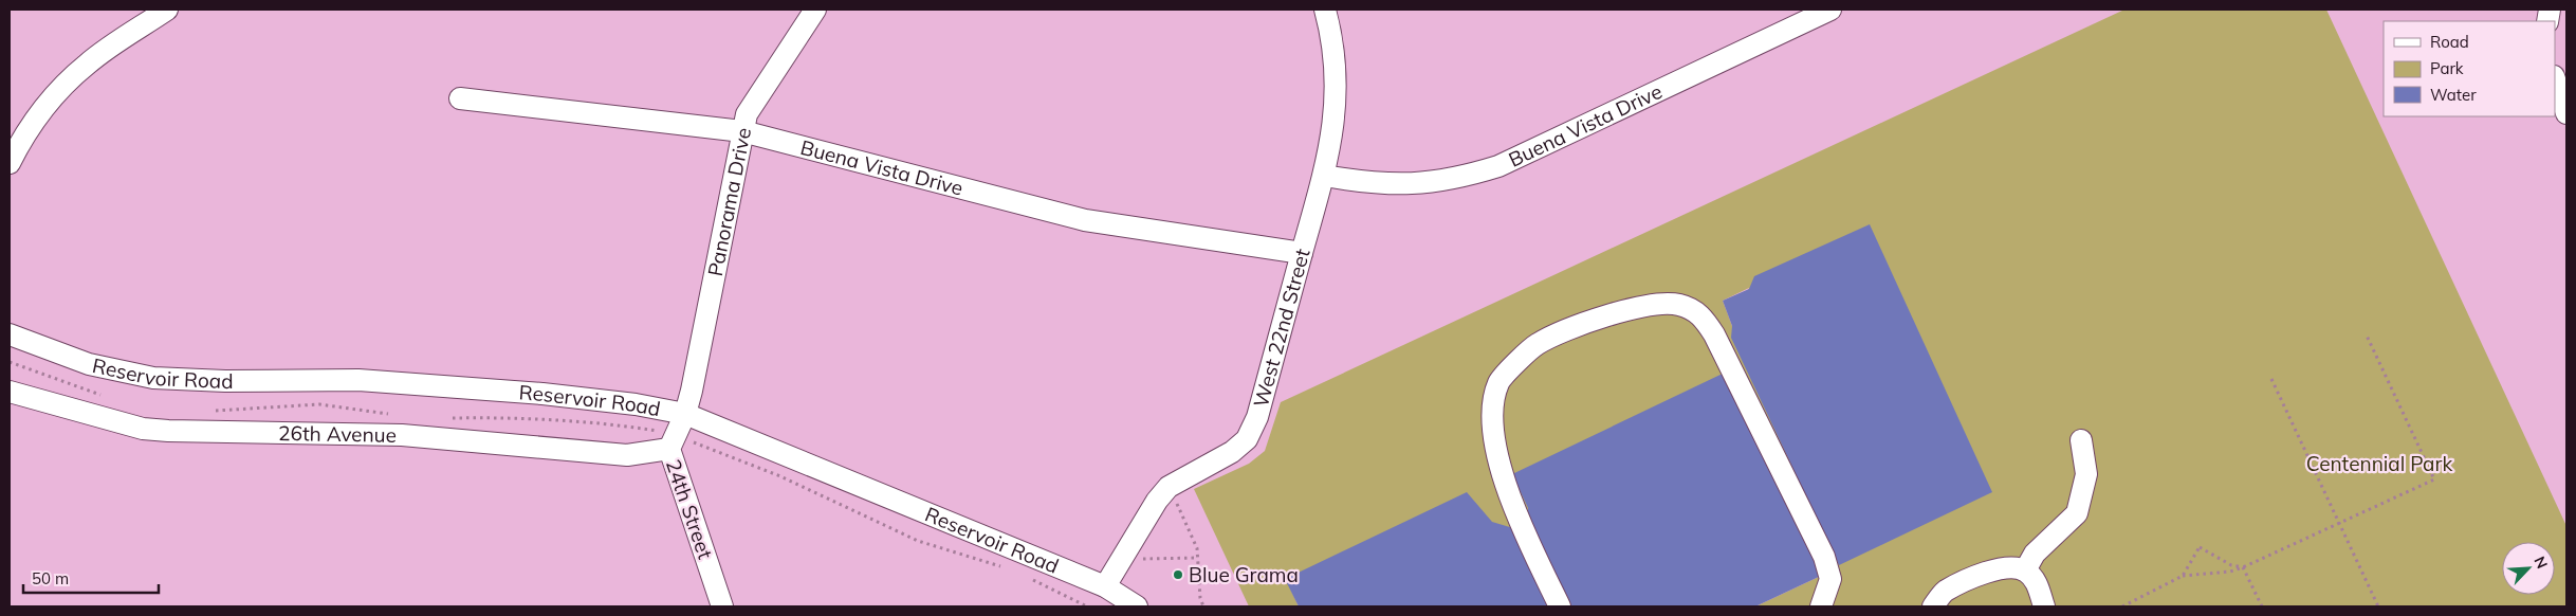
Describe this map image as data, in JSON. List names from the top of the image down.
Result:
{
  "streets": {
    "street": [
      "Buena Vista Drive",
      "Panorama Drive",
      "West 22nd Street",
      "Reservoir Road",
      "26th Avenue",
      "24th Street"
    ]
  },
  "crossings": [
    ["Buena Vista Drive", "Panorama Drive"],
    ["Buena Vista Drive", "West 22nd Street"],
    ["Panorama Drive", "Reservoir Road"],
    ["Panorama Drive", "24th Street"],
    ["West 22nd Street", "Reservoir Road"],
    ["Reservoir Road", "24th Street"],
    ["26th Avenue", "24th Street"]
  ],
  "parks": ["Centennial Park"],
  "places": ["Blue Grama"],
  "legend": ["Road", "Park", "Water"],
  "scale_bar": "50 m",
  "north": "top right"
}
